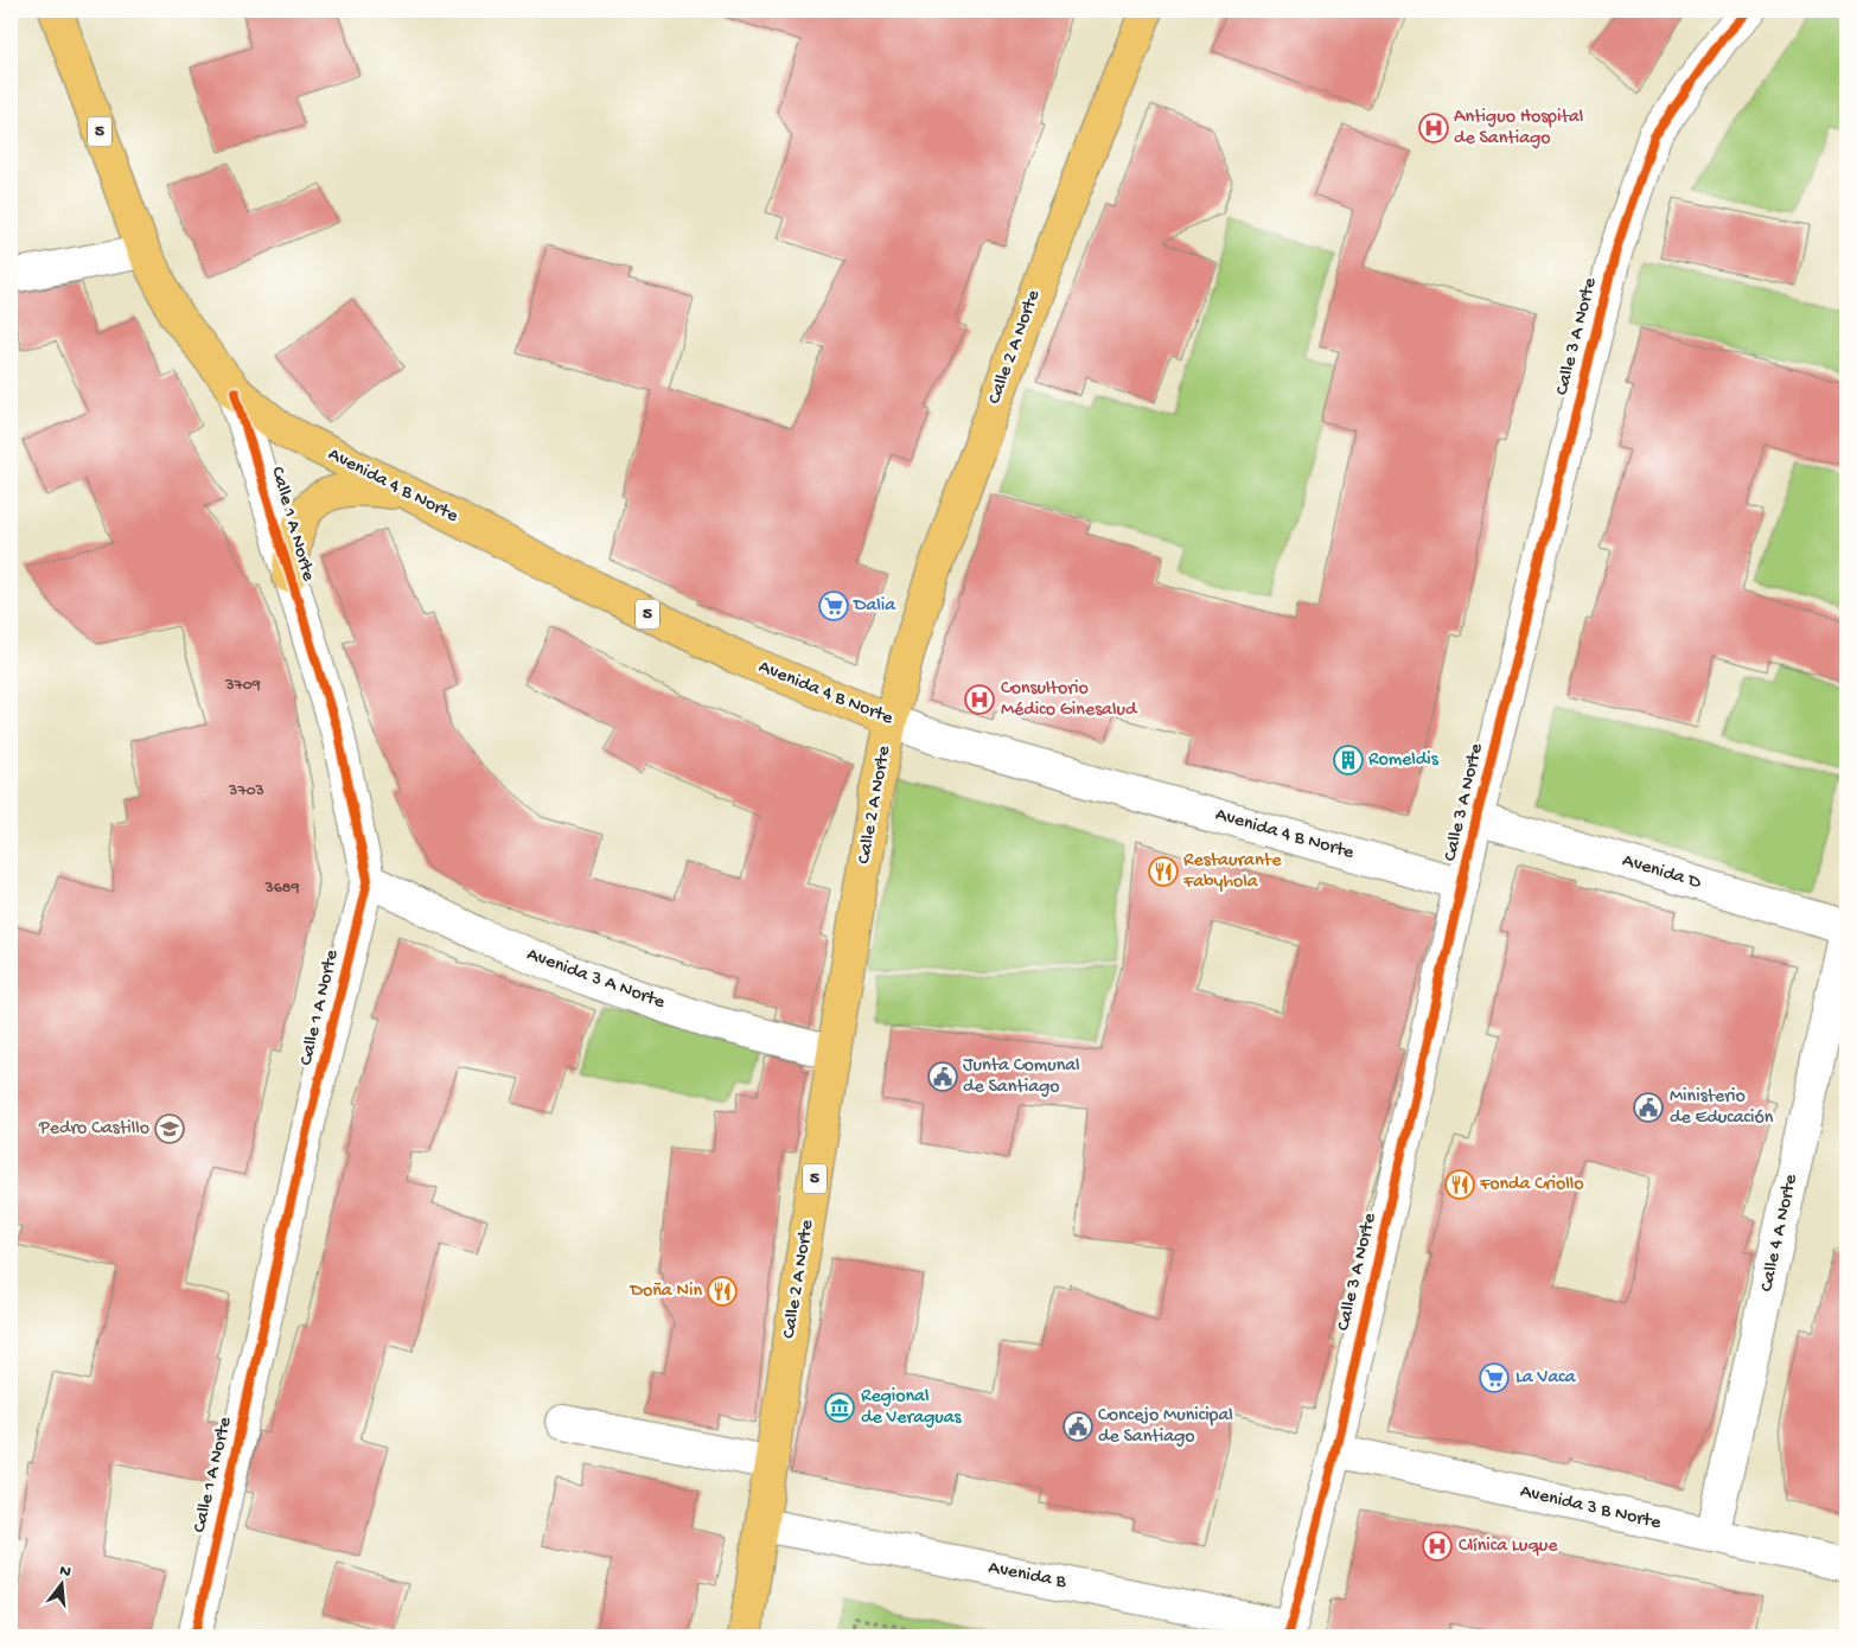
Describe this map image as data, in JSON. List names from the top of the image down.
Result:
{
  "streets": {
    "main road": ["5", "Calle 2 A Norte", "Avenida 4 B Norte"],
    "street": [
      "Calle 3 A Norte",
      "Calle 1 A Norte",
      "Avenida D",
      "Avenida 3 A Norte",
      "Calle 4 A Norte",
      "Avenida 3 B Norte",
      "Avenida B"
    ]
  },
  "crossings": [
    ["5", "Avenida 4 B Norte"],
    ["5", "Calle 1 A Norte"],
    ["Calle 3 A Norte", "Avenida 4 B Norte"],
    ["Calle 3 A Norte", "Avenida D"],
    ["Calle 3 A Norte", "Avenida 3 B Norte"],
    ["Calle 3 A Norte", "Avenida B"],
    ["Calle 2 A Norte", "Avenida 4 B Norte"],
    ["Calle 2 A Norte", "Avenida 3 A Norte"],
    ["Calle 2 A Norte", "Avenida B"],
    ["Avenida 4 B Norte", "Calle 1 A Norte"],
    ["Calle 1 A Norte", "Avenida 3 A Norte"],
    ["Avenida D", "Calle 4 A Norte"],
    ["Calle 4 A Norte", "Avenida 3 B Norte"]
  ],
  "places": {
    "hospital": ["Antiguo Hospital de Santiago", "Consultorio Médico Ginesalud", "Clínica Luque"],
    "supermarket": ["Dalia", "La Vaca"],
    "building": ["Romeldis"],
    "restaurant": ["Restaurante Fabyhola", "Fonda Criollo", "Doña Nin"],
    "public building": ["Junta Comunal de Santiago", "Ministerio de Educación", "Concejo Municipal de Santiago"],
    "school or university": ["Pedro Castillo"],
    "museum": ["Regional de Veraguas"]
  },
  "house_numbers": ["3709", "3703", "3689"],
  "north": "top"
}
